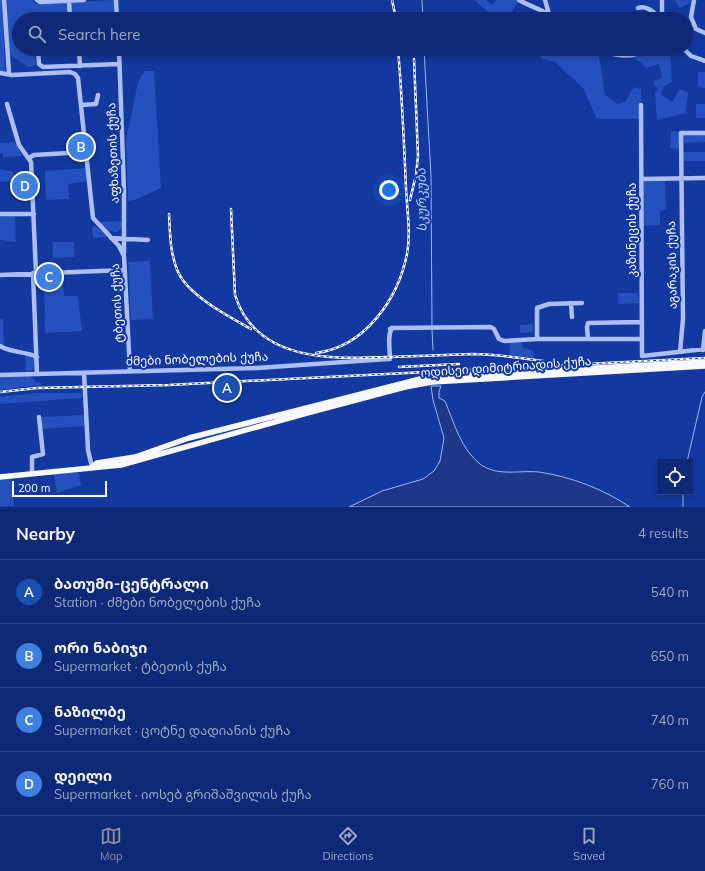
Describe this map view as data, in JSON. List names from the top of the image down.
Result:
{
  "streets": {
    "main road": ["ოდისეი დიმიტრიადის ქუჩა"],
    "street": [
      "აფხაზეთის ქუჩა",
      "კაზინეცის ქუჩა",
      "აგარაკის ქუჩა",
      "ტბეთის ქუჩა",
      "ძმები ნობელების ქუჩა"
    ]
  },
  "crossings": [
    ["აფხაზეთის ქუჩა", "ტბეთის ქუჩა"],
    ["კაზინეცის ქუჩა", "აგარაკის ქუჩა"],
    ["კაზინეცის ქუჩა", "ძმები ნობელების ქუჩა"],
    ["ტბეთის ქუჩა", "ძმები ნობელების ქუჩა"]
  ],
  "water": ["სკურკუბა"],
  "scale_bar": "200 m",
  "page": {
    "search": "Search here",
    "pins": [
      "B",
      "D",
      "C",
      "A"
    ],
    "scale": "200 m",
    "heading": ["Nearby", "4 results"],
    "list": [
      {
        "mark": "A",
        "name": "ბათუმი-ცენტრალი",
        "note": "Station · ძმები ნობელების ქუჩა",
        "value": "540 m"
      },
      {
        "mark": "B",
        "name": "ორი ნაბიჯი",
        "note": "Supermarket · ტბეთის ქუჩა",
        "value": "650 m"
      },
      {
        "mark": "C",
        "name": "ნაზილბე",
        "note": "Supermarket · ცოტნე დადიანის ქუჩა",
        "value": "740 m"
      },
      {
        "mark": "D",
        "name": "დეილი",
        "note": "Supermarket · იოსებ გრიშაშვილის ქუჩა",
        "value": "760 m"
      }
    ],
    "nav": ["Map", "Directions", "Saved"]
  }
}
